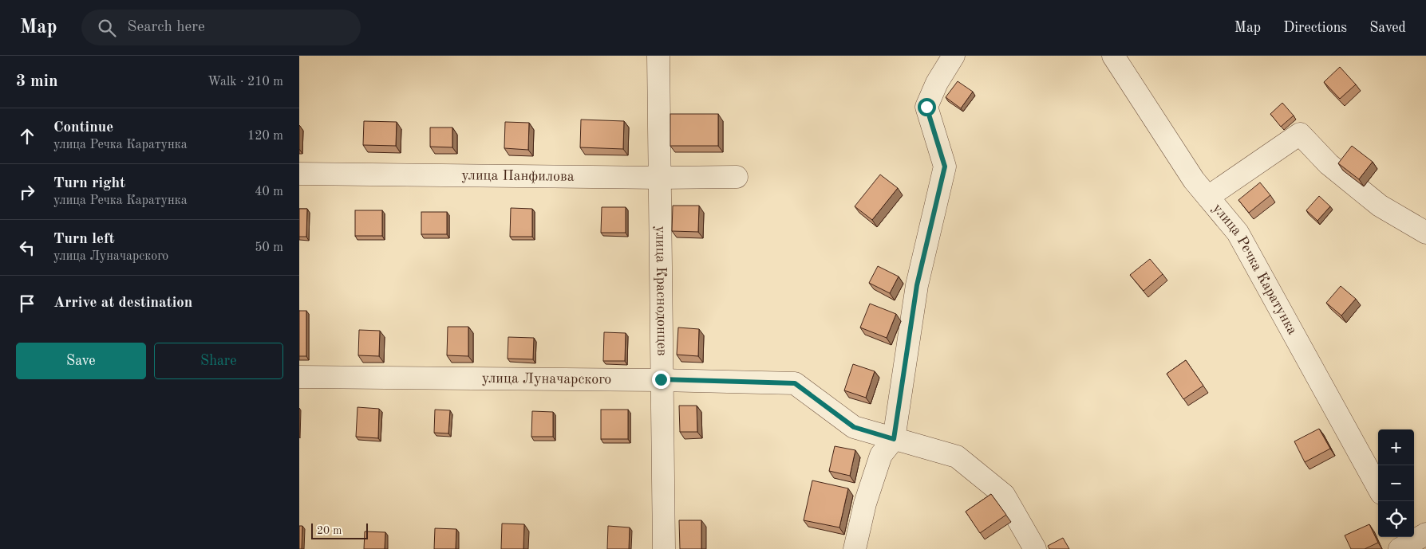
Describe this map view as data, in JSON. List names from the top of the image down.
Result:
{
  "streets": {
    "street": [
      "улица Панфилова",
      "улица Речка Каратунка",
      "улица Краснодонцев",
      "улица Луначарского"
    ]
  },
  "crossings": [
    ["улица Панфилова", "улица Краснодонцев"],
    ["улица Краснодонцев", "улица Луначарского"]
  ],
  "scale_bar": "20 m",
  "page": {
    "header": "Map",
    "search": "Search here",
    "nav": ["Map", "Directions", "Saved"],
    "heading": ["3 min", "Walk · 210 m"],
    "list": [
      ["Continue", "улица Речка Каратунка", "120 m"],
      ["Turn right", "улица Речка Каратунка", "40 m"],
      ["Turn left", "улица Луначарского", "50 m"],
      "Arrive at destination"
    ],
    "buttons": ["Save", "Share"],
    "map_buttons": ["+", "−"],
    "scale": "20 m"
  }
}
